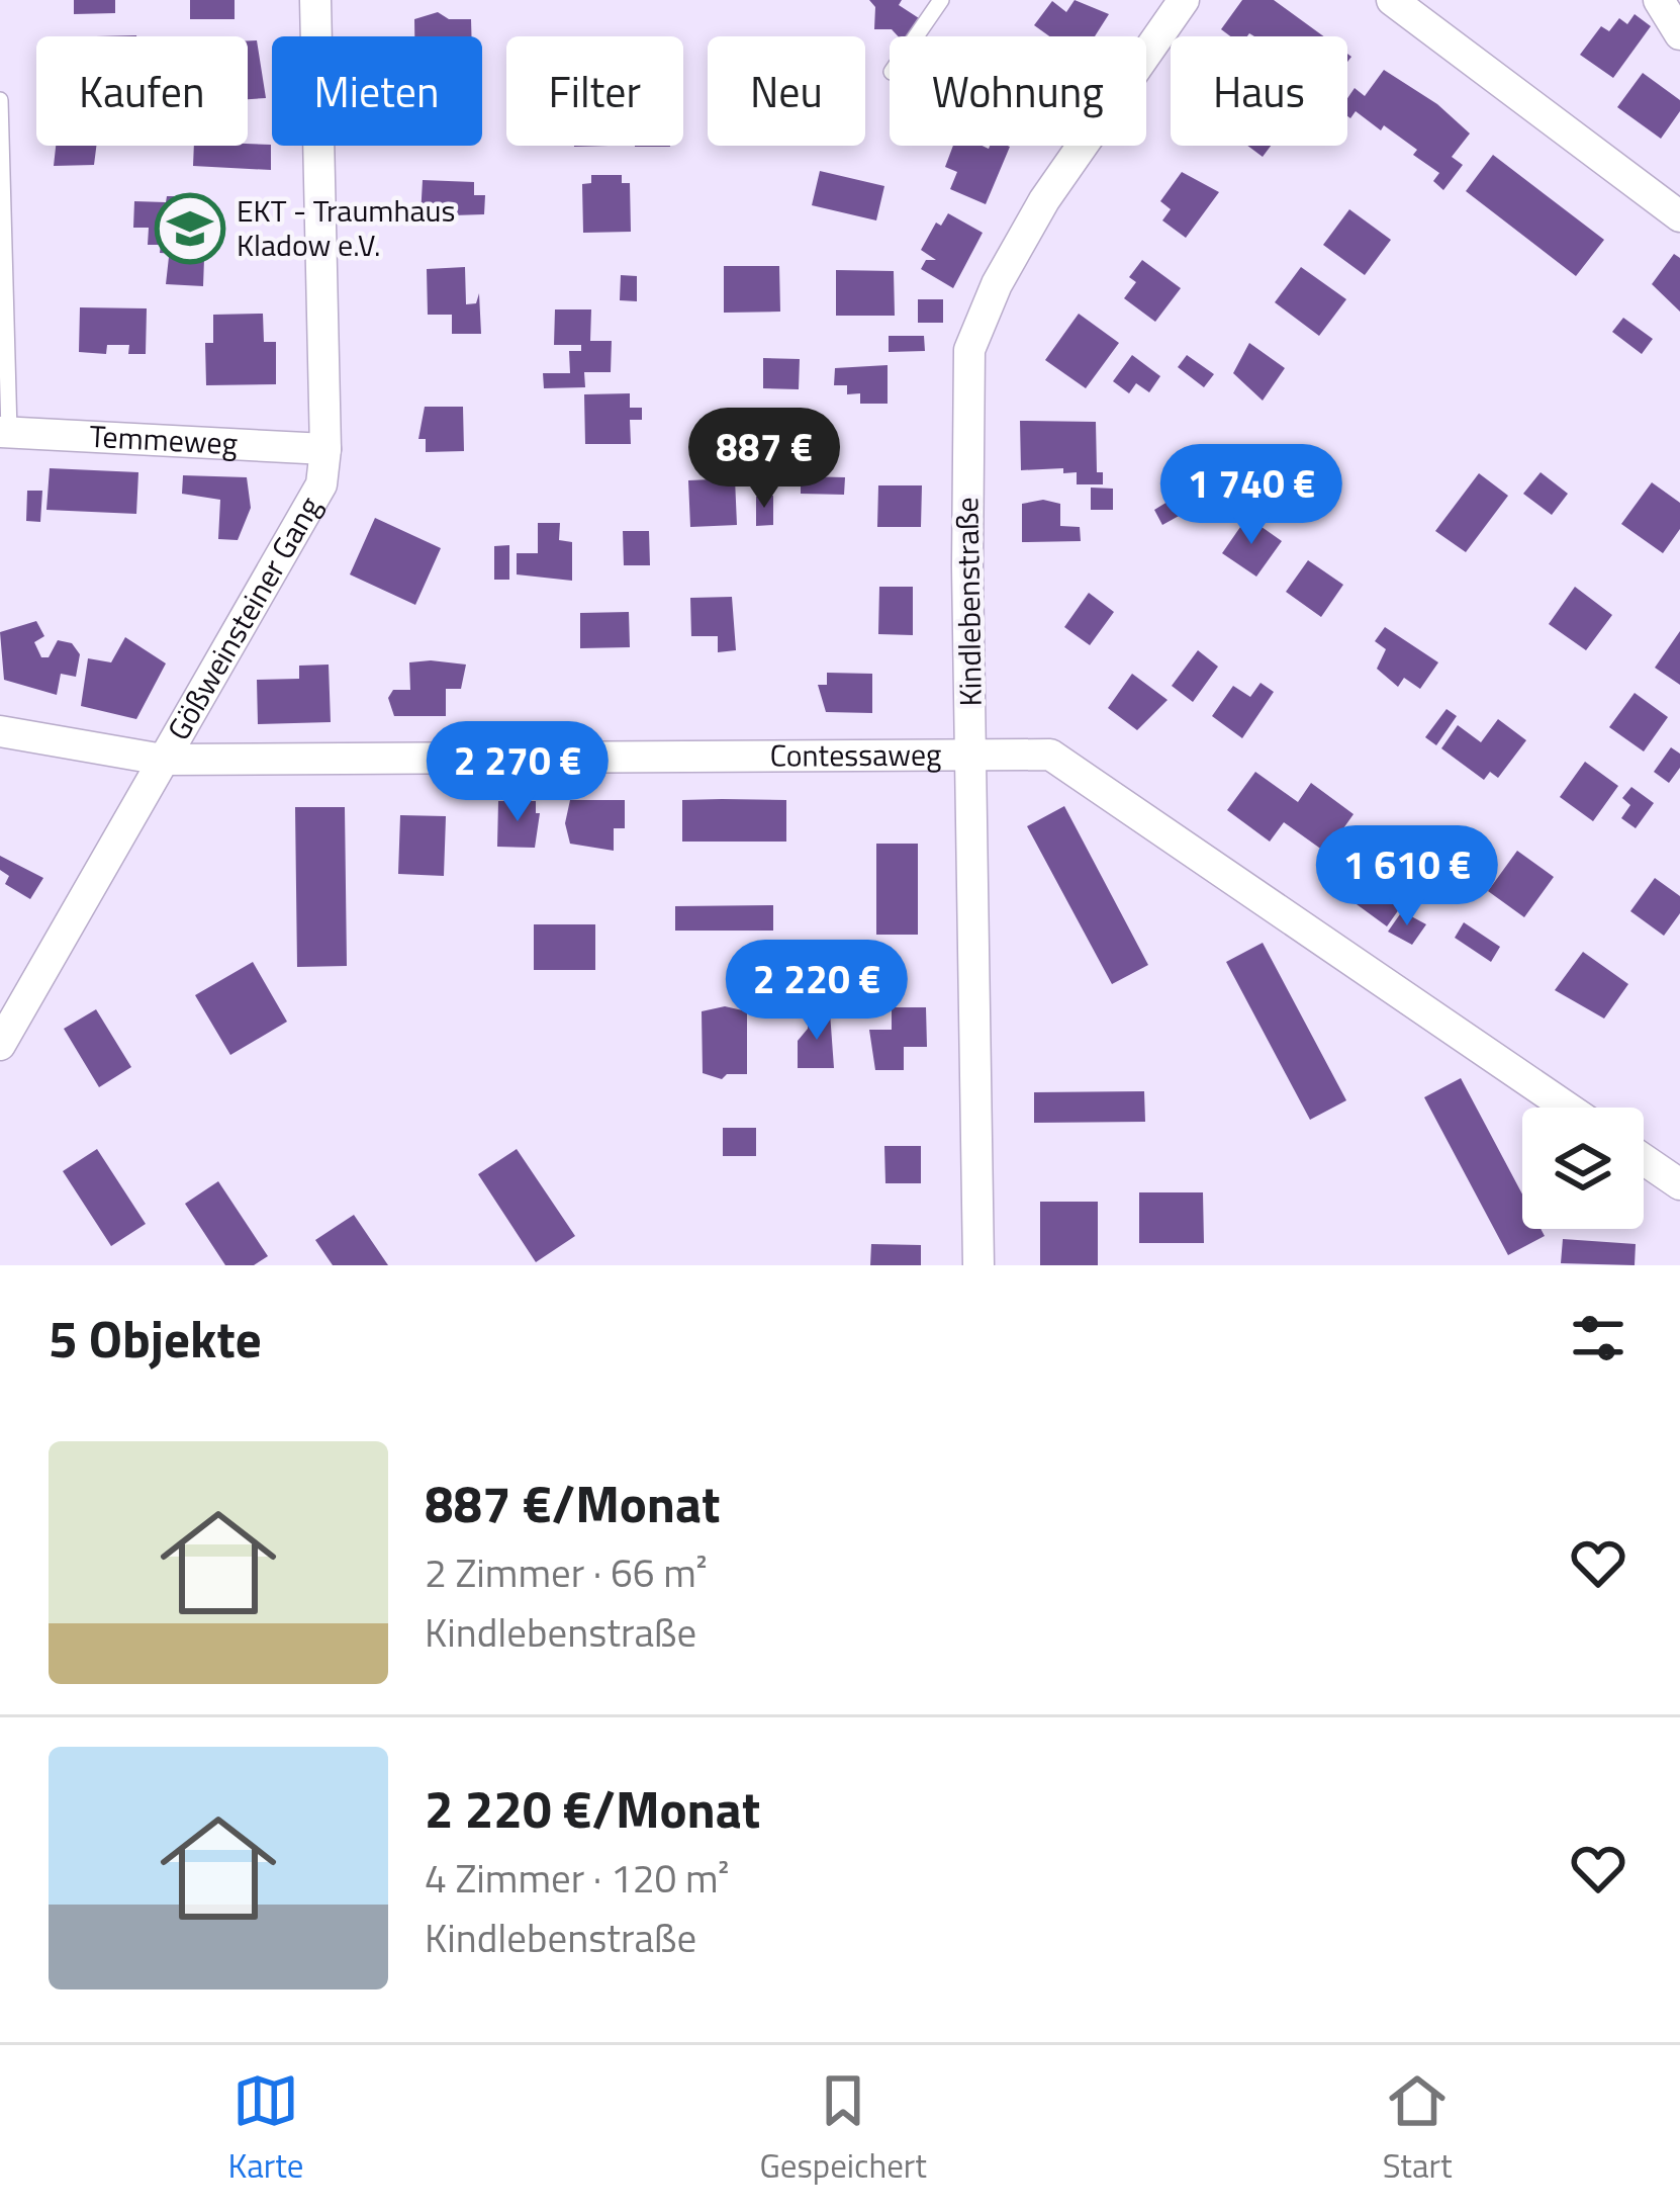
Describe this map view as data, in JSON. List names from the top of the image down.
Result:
{
  "streets": {
    "street": [
      "Temmeweg",
      "Kindlebenstraße",
      "Gößweinsteiner Gang",
      "Contessaweg"
    ]
  },
  "crossings": [
    ["Temmeweg", "Gößweinsteiner Gang"],
    ["Kindlebenstraße", "Contessaweg"],
    ["Gößweinsteiner Gang", "Contessaweg"]
  ],
  "places": {
    "school or university": ["EKT - Traumhaus Kladow e.V."]
  },
  "page": {
    "chip": [
      "Kaufen",
      "Mieten",
      "Filter",
      "Neu",
      "Wohnung",
      "Haus"
    ],
    "price": [
      "887 €",
      "1 740 €",
      "2 270 €",
      "1 610 €",
      "2 220 €"
    ],
    "heading": "5 Objekte",
    "list": [
      {
        "name": "887 €/Monat",
        "note": "2 Zimmer · 66 m² · Kindlebenstraße"
      },
      {
        "name": "2 220 €/Monat",
        "note": "4 Zimmer · 120 m² · Kindlebenstraße"
      }
    ],
    "tabs": ["Karte", "Gespeichert", "Start"]
  }
}
